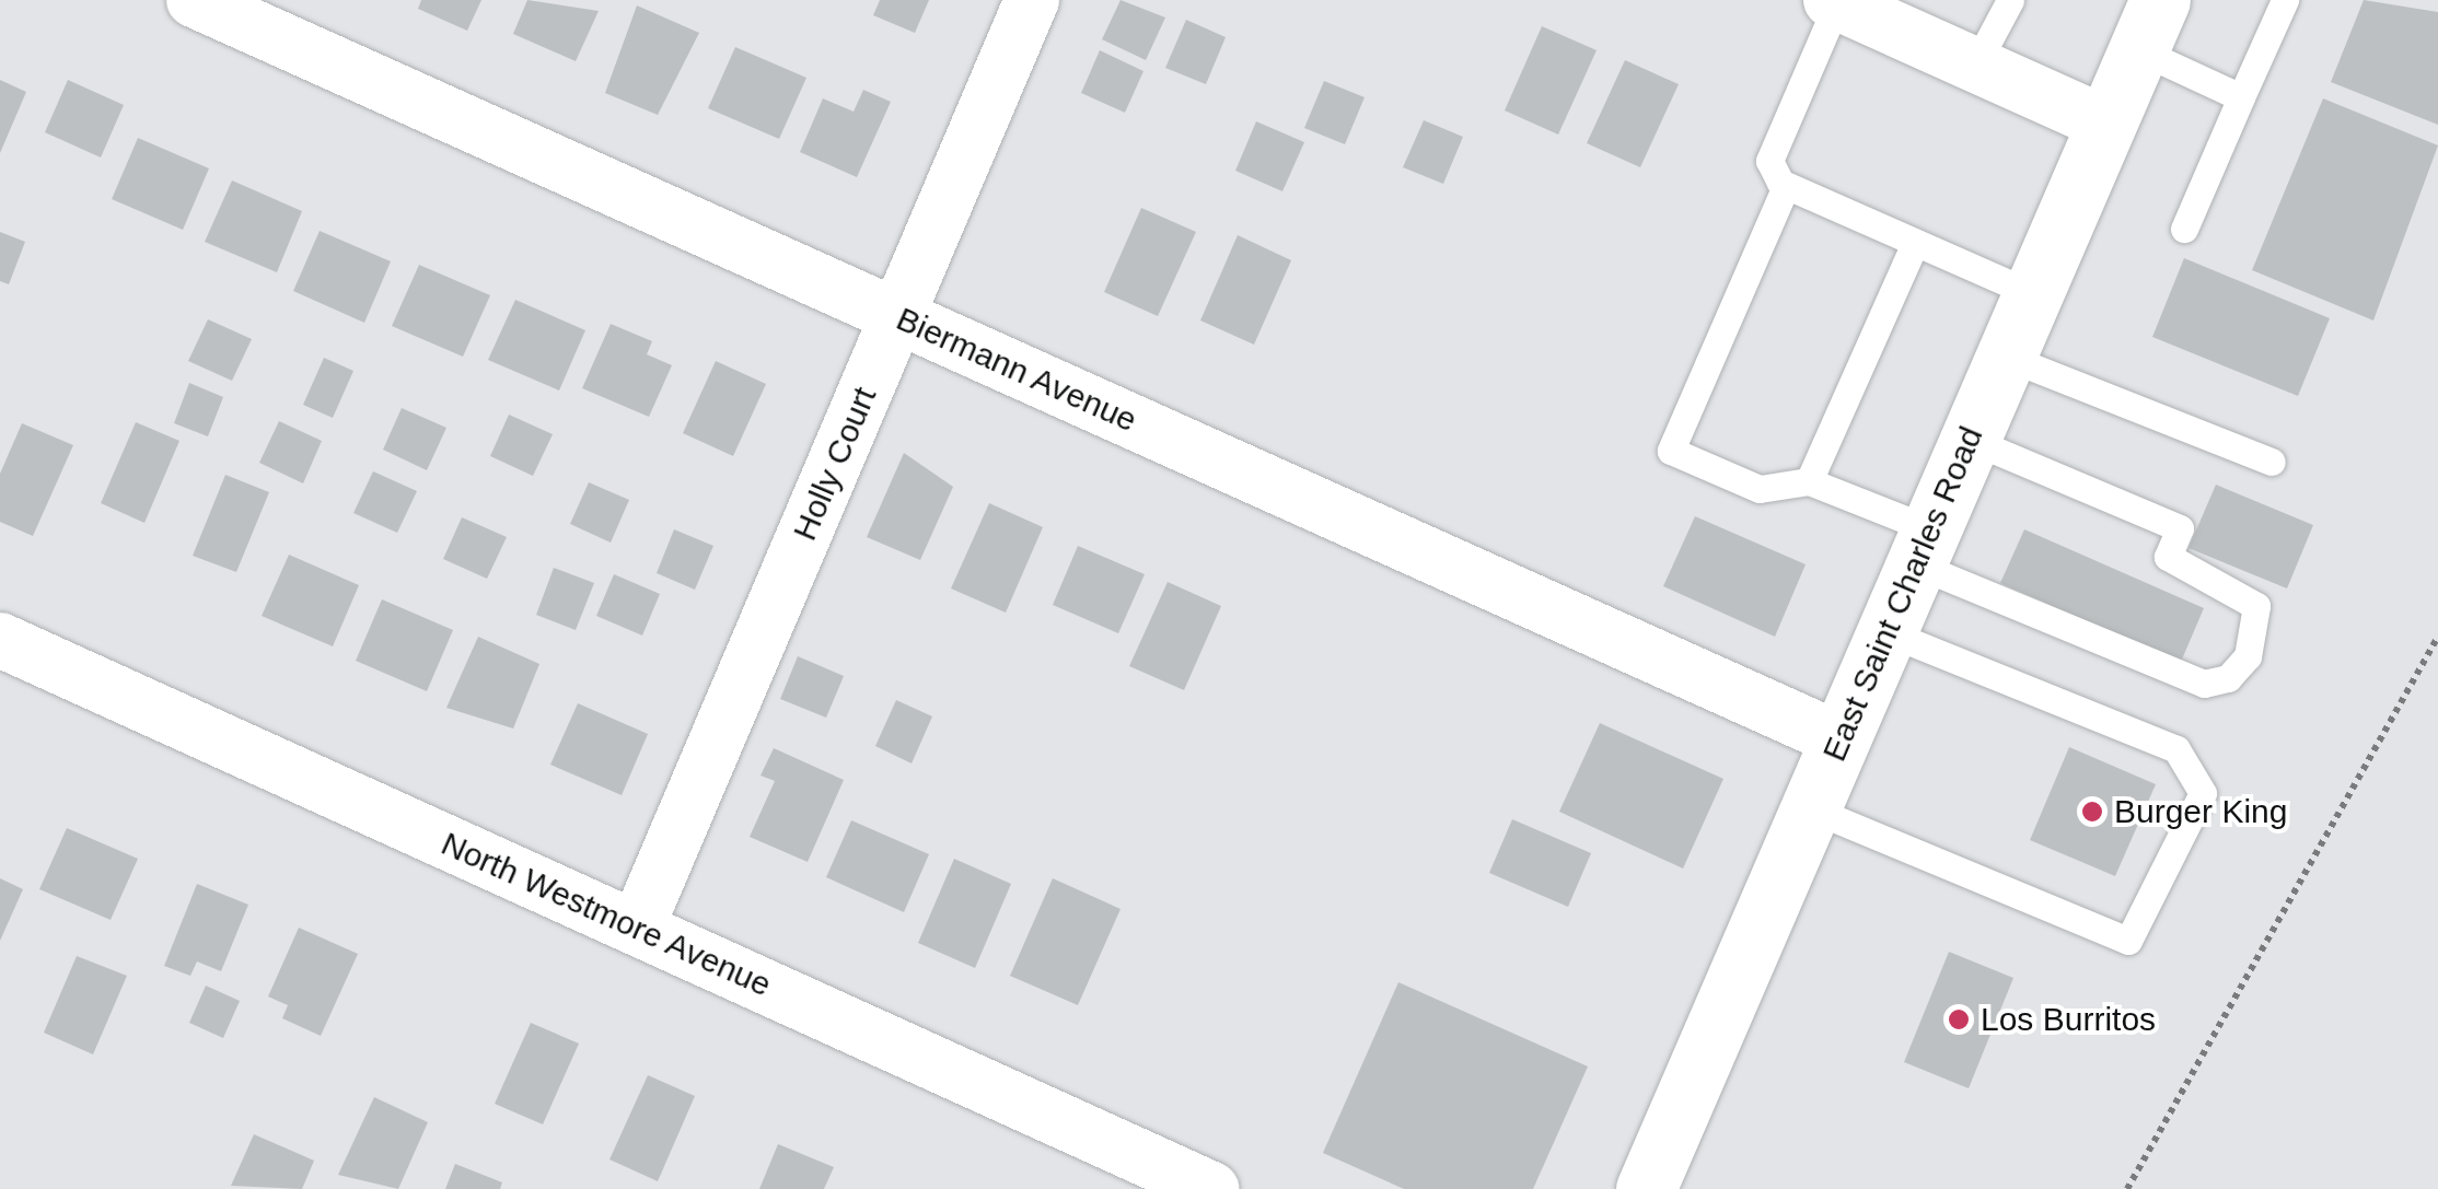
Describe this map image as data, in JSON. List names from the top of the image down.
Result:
{
  "streets": {
    "main road": ["East Saint Charles Road"],
    "street": ["Biermann Avenue", "Holly Court", "North Westmore Avenue"]
  },
  "crossings": [
    ["Biermann Avenue", "Holly Court"],
    ["Biermann Avenue", "East Saint Charles Road"],
    ["Holly Court", "North Westmore Avenue"]
  ],
  "places": ["Burger King", "Los Burritos"]
}
